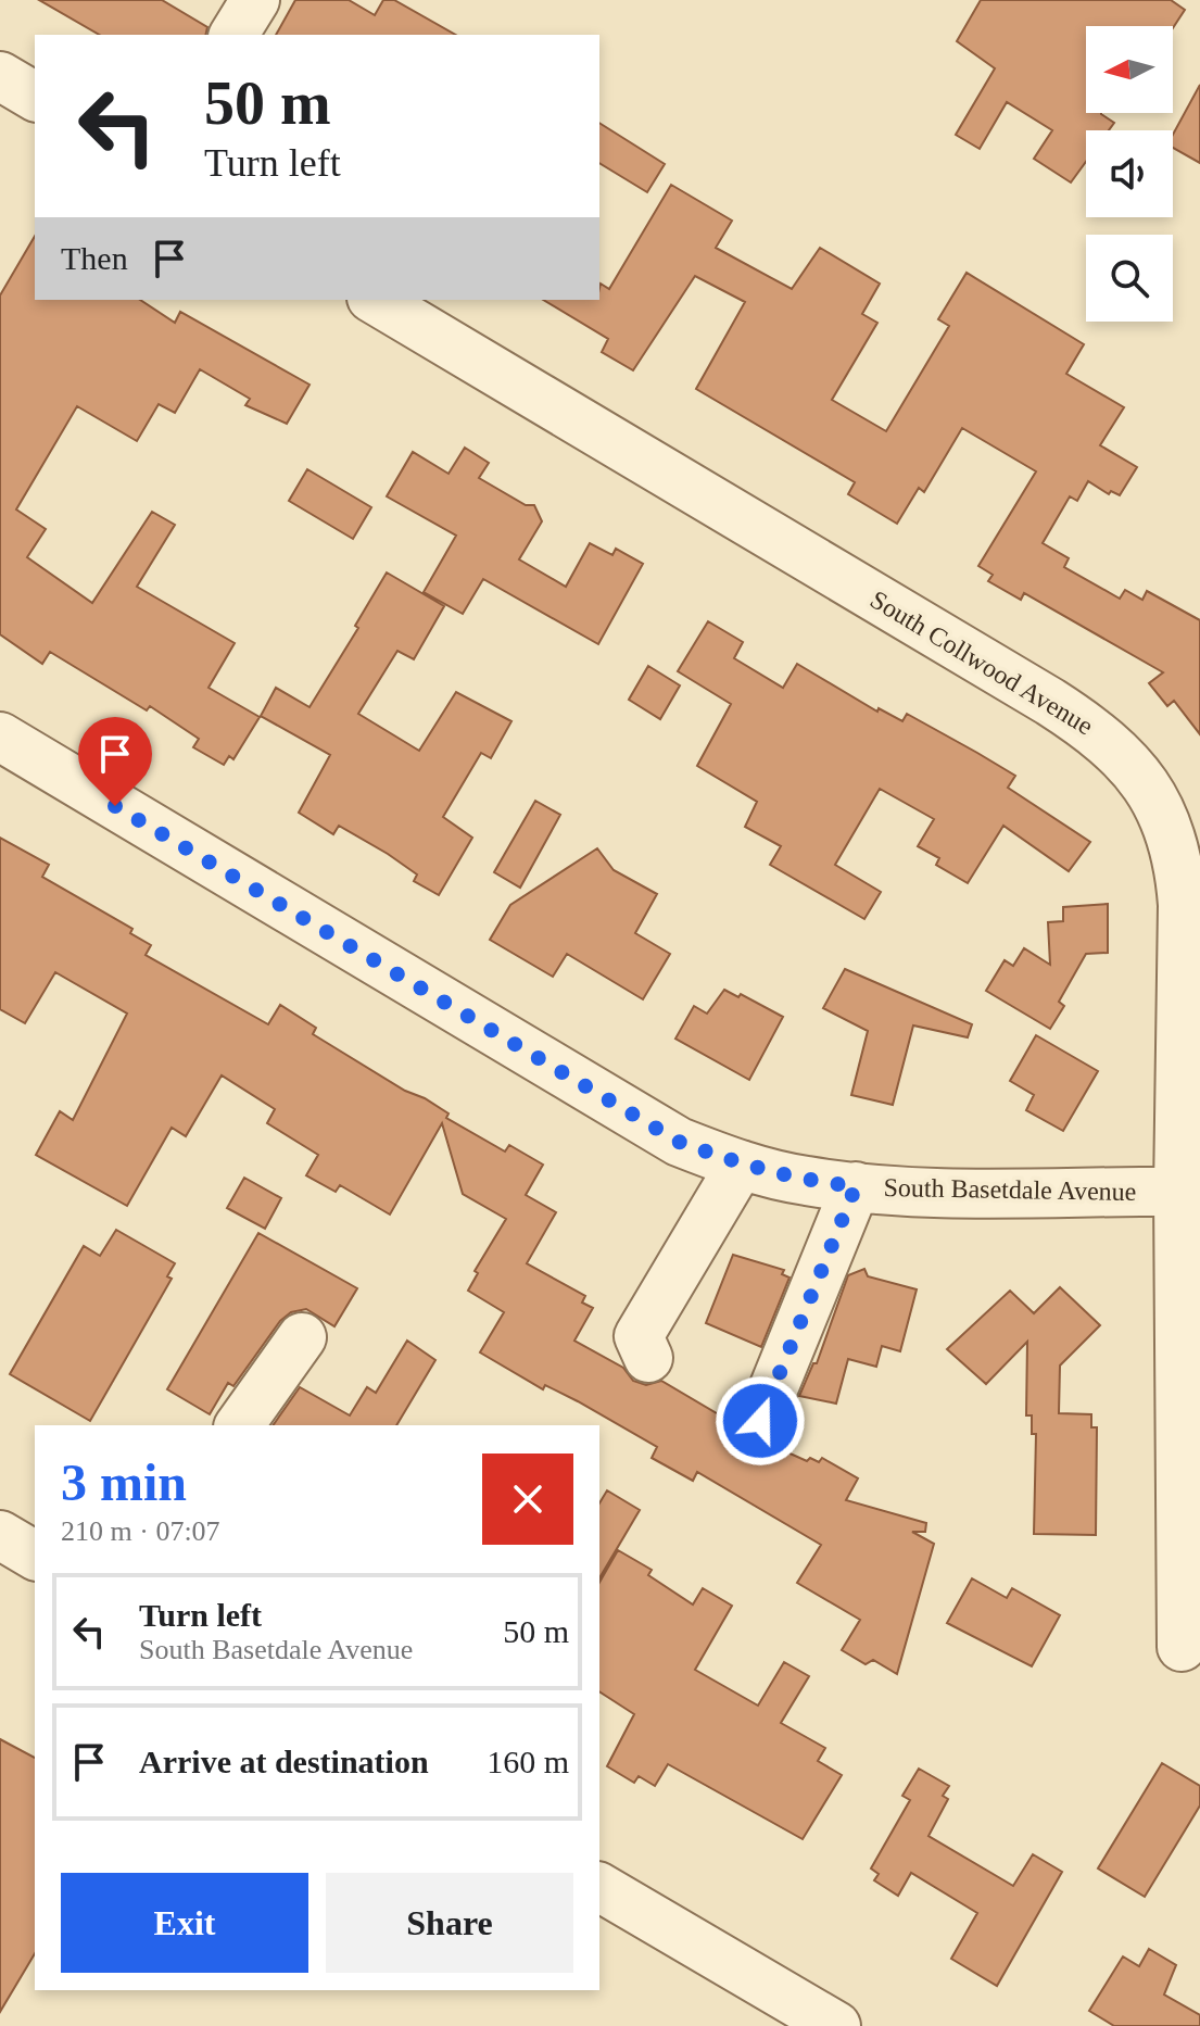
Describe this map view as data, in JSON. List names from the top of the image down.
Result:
{
  "streets": {
    "street": ["South Collwood Avenue", "South Basetdale Avenue"]
  },
  "crossings": [
    ["South Collwood Avenue", "South Basetdale Avenue"]
  ],
  "north": "left",
  "page": {
    "turn": ["50 m", "Turn left"],
    "then": "Then",
    "heading": ["3 min", "210 m · 07:07"],
    "list": [
      {
        "name": "Turn left",
        "note": "South Basetdale Avenue",
        "value": "50 m"
      },
      {
        "name": "Arrive at destination",
        "value": "160 m"
      }
    ],
    "buttons": ["Exit", "Share"]
  }
}
